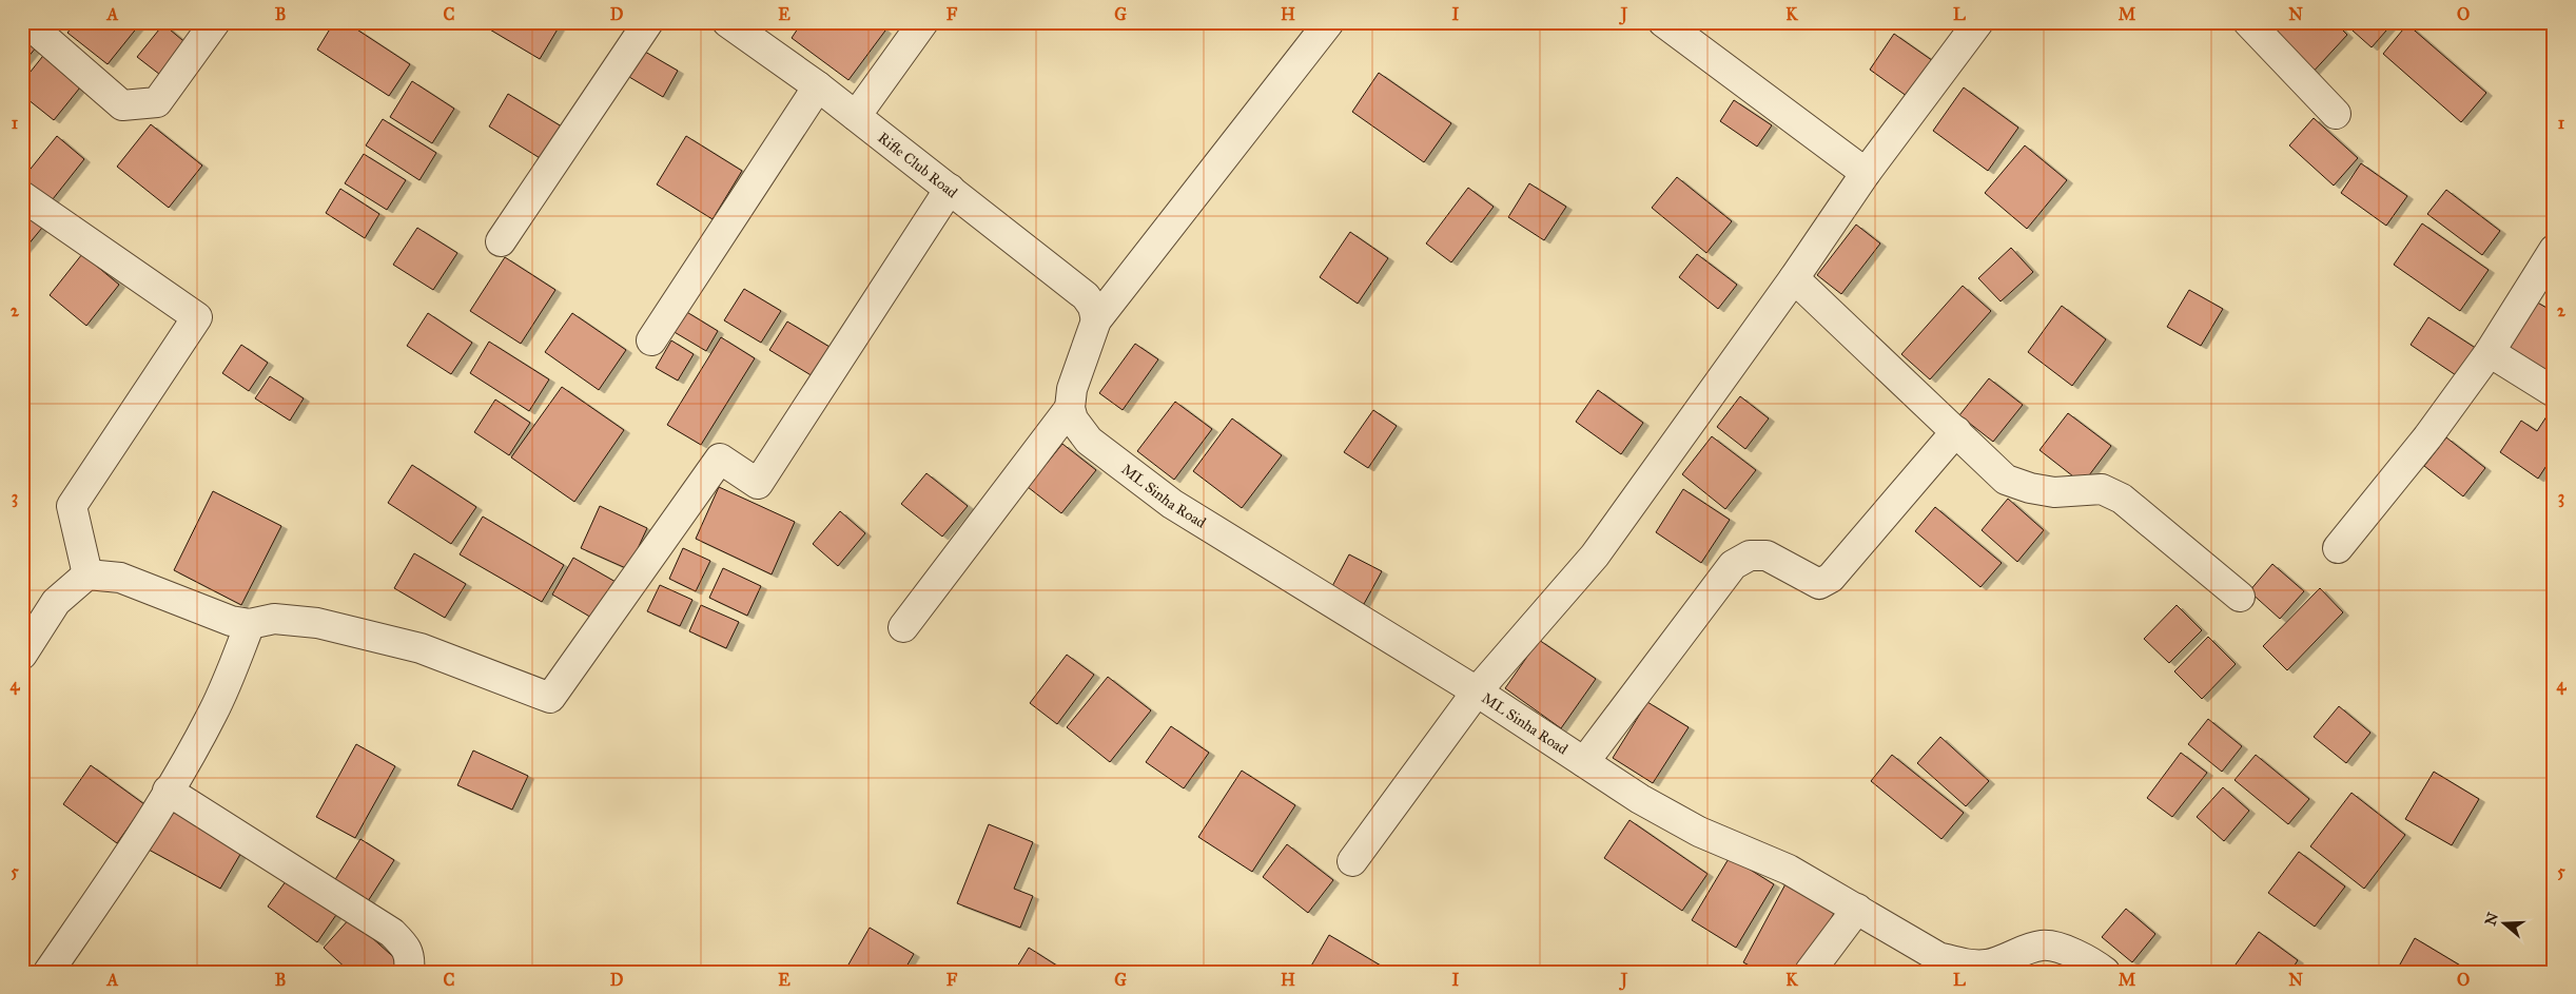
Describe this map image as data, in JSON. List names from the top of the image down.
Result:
{
  "streets": {
    "street": ["Rifle Club Road", "ML Sinha Road"]
  },
  "north": "left",
  "grid": {
    "columns": [
      "A",
      "B",
      "C",
      "D",
      "E",
      "F",
      "G",
      "H",
      "I",
      "J",
      "K",
      "L",
      "M",
      "N",
      "O"
    ],
    "rows": [
      "1",
      "2",
      "3",
      "4",
      "5"
    ]
  }
}
